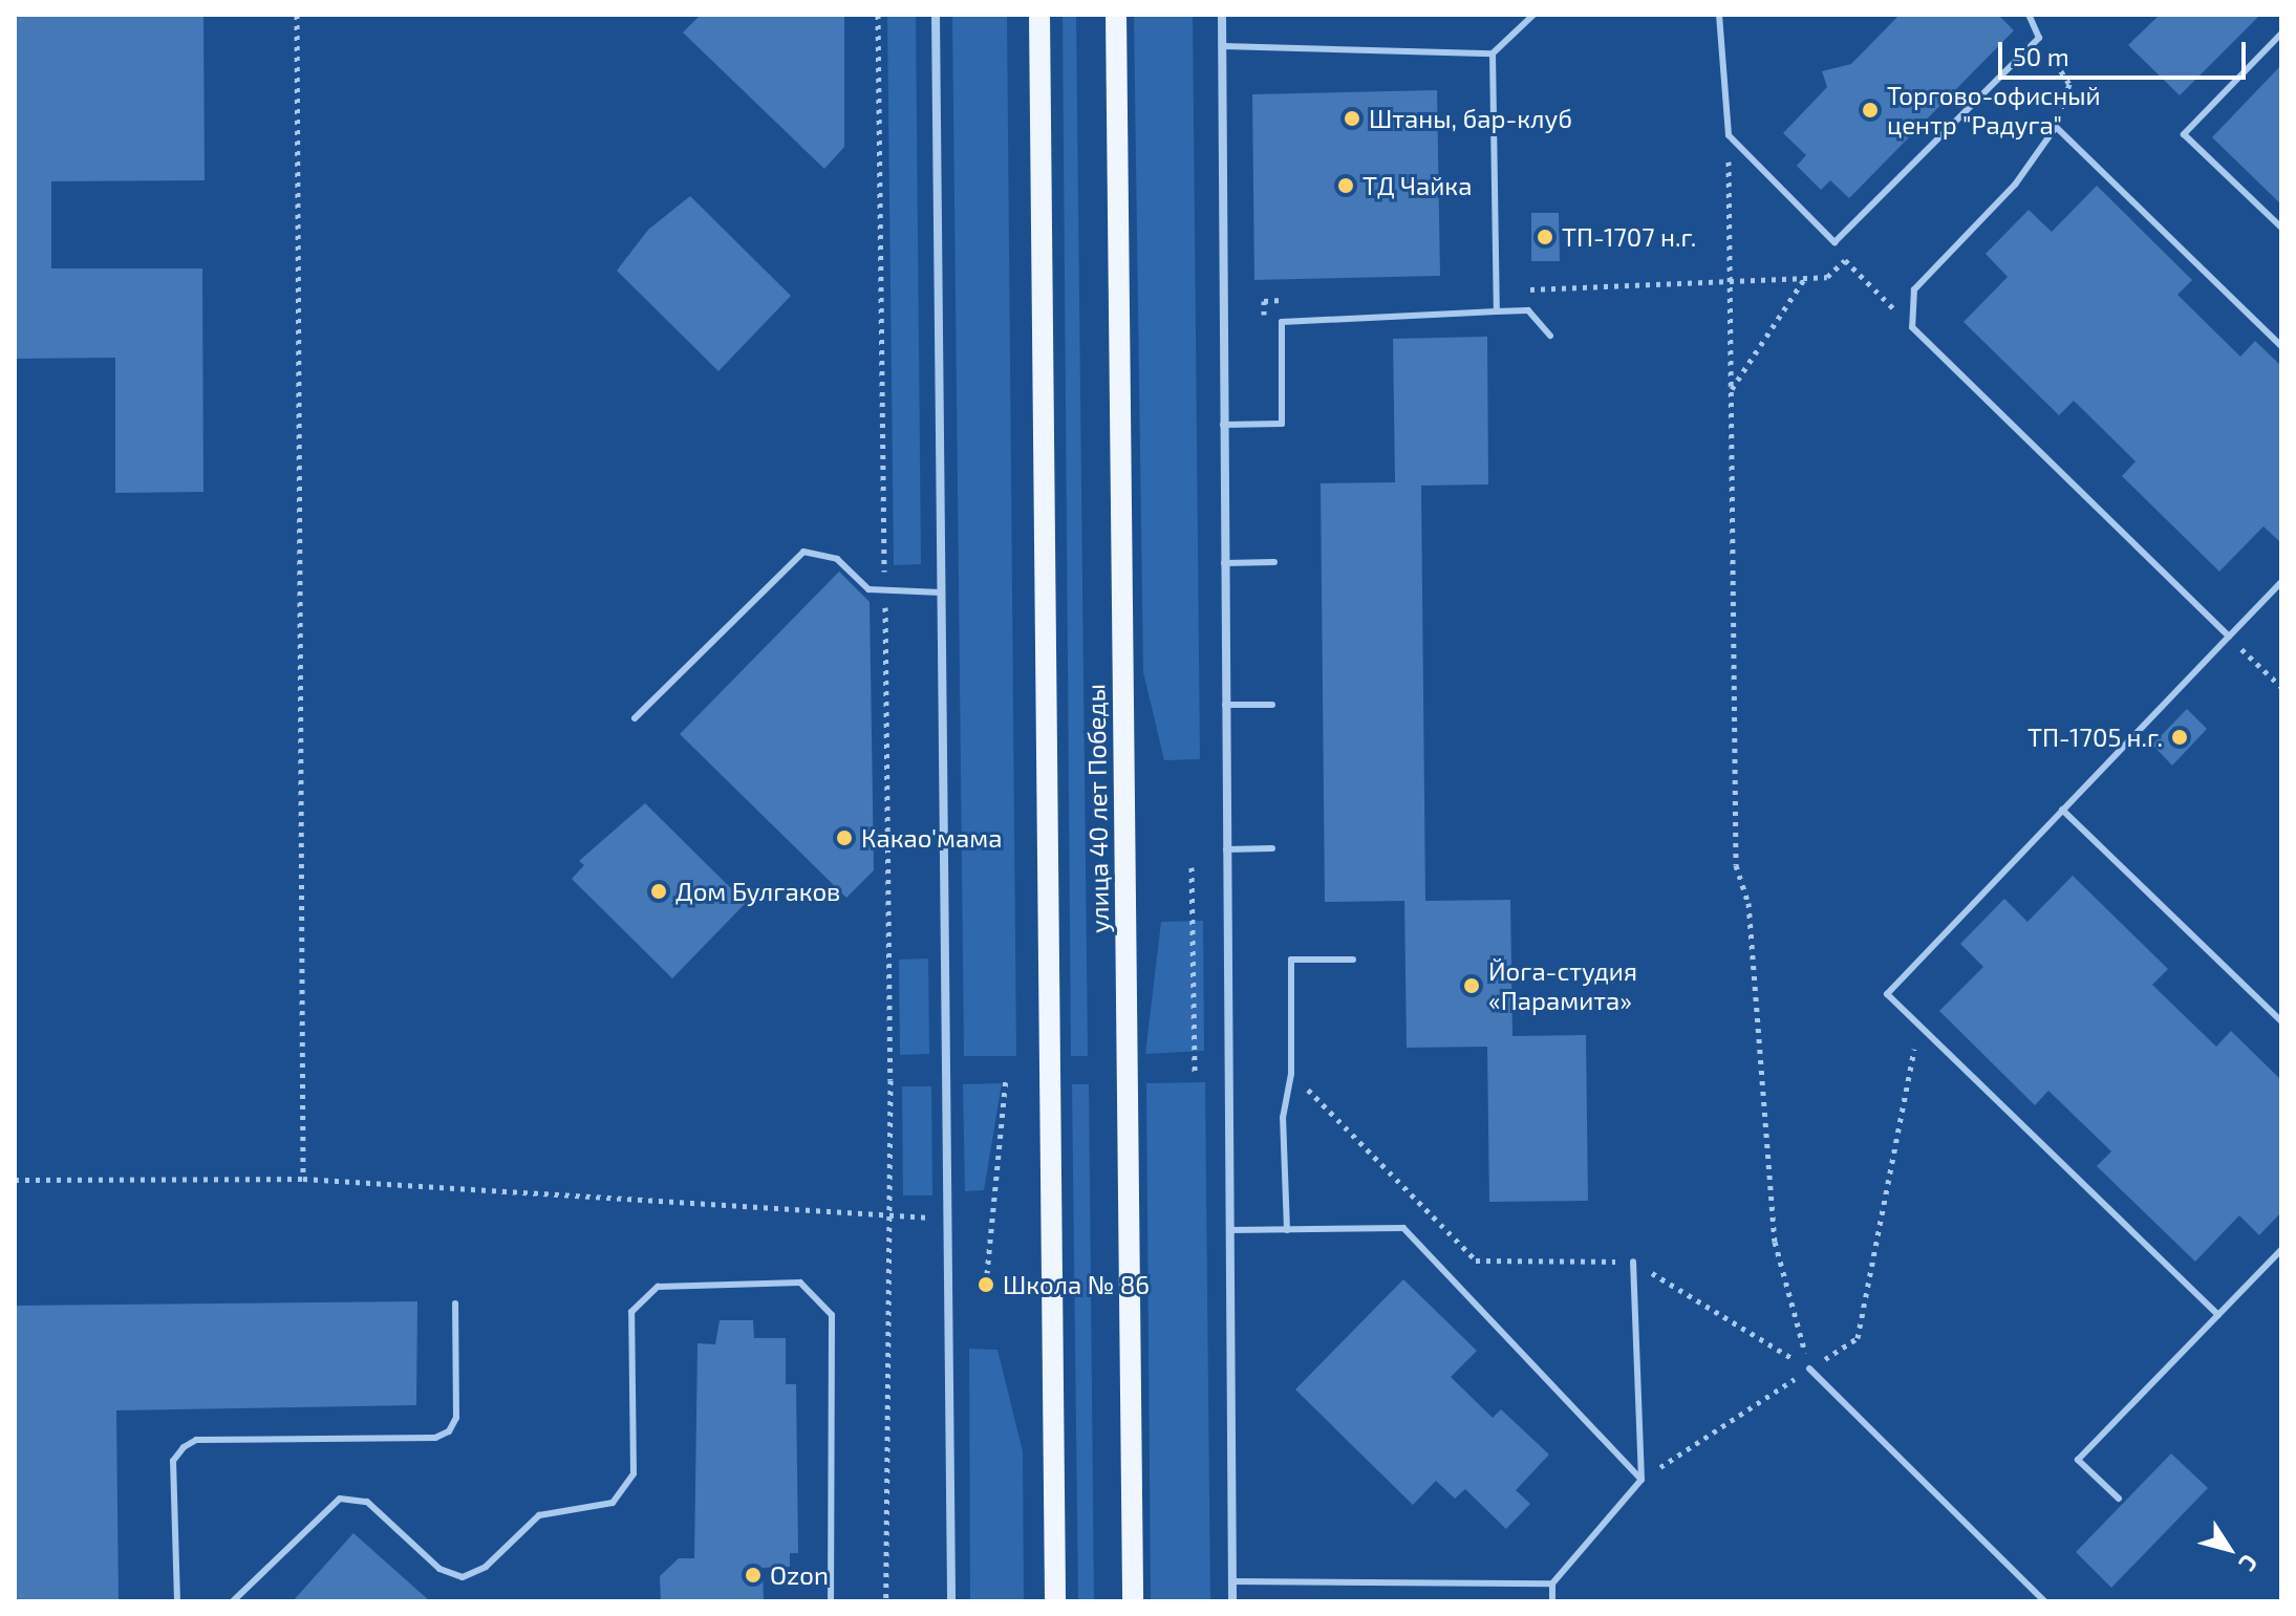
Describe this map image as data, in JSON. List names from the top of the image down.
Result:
{
  "streets": {
    "main road": ["улица 40 лет Победы"]
  },
  "places": [
    "Торгово-офисный центр \"Радуга\"",
    "Штаны, бар-клуб",
    "ТД Чайка",
    "ТП-1707 н.г.",
    "ТП-1705 н.г.",
    "Какао'мама",
    "Дом Булгаков",
    "Йога-студия «Парамита»",
    "Школа № 86",
    "Ozon"
  ],
  "scale_bar": "50 m",
  "north": "bottom right"
}
